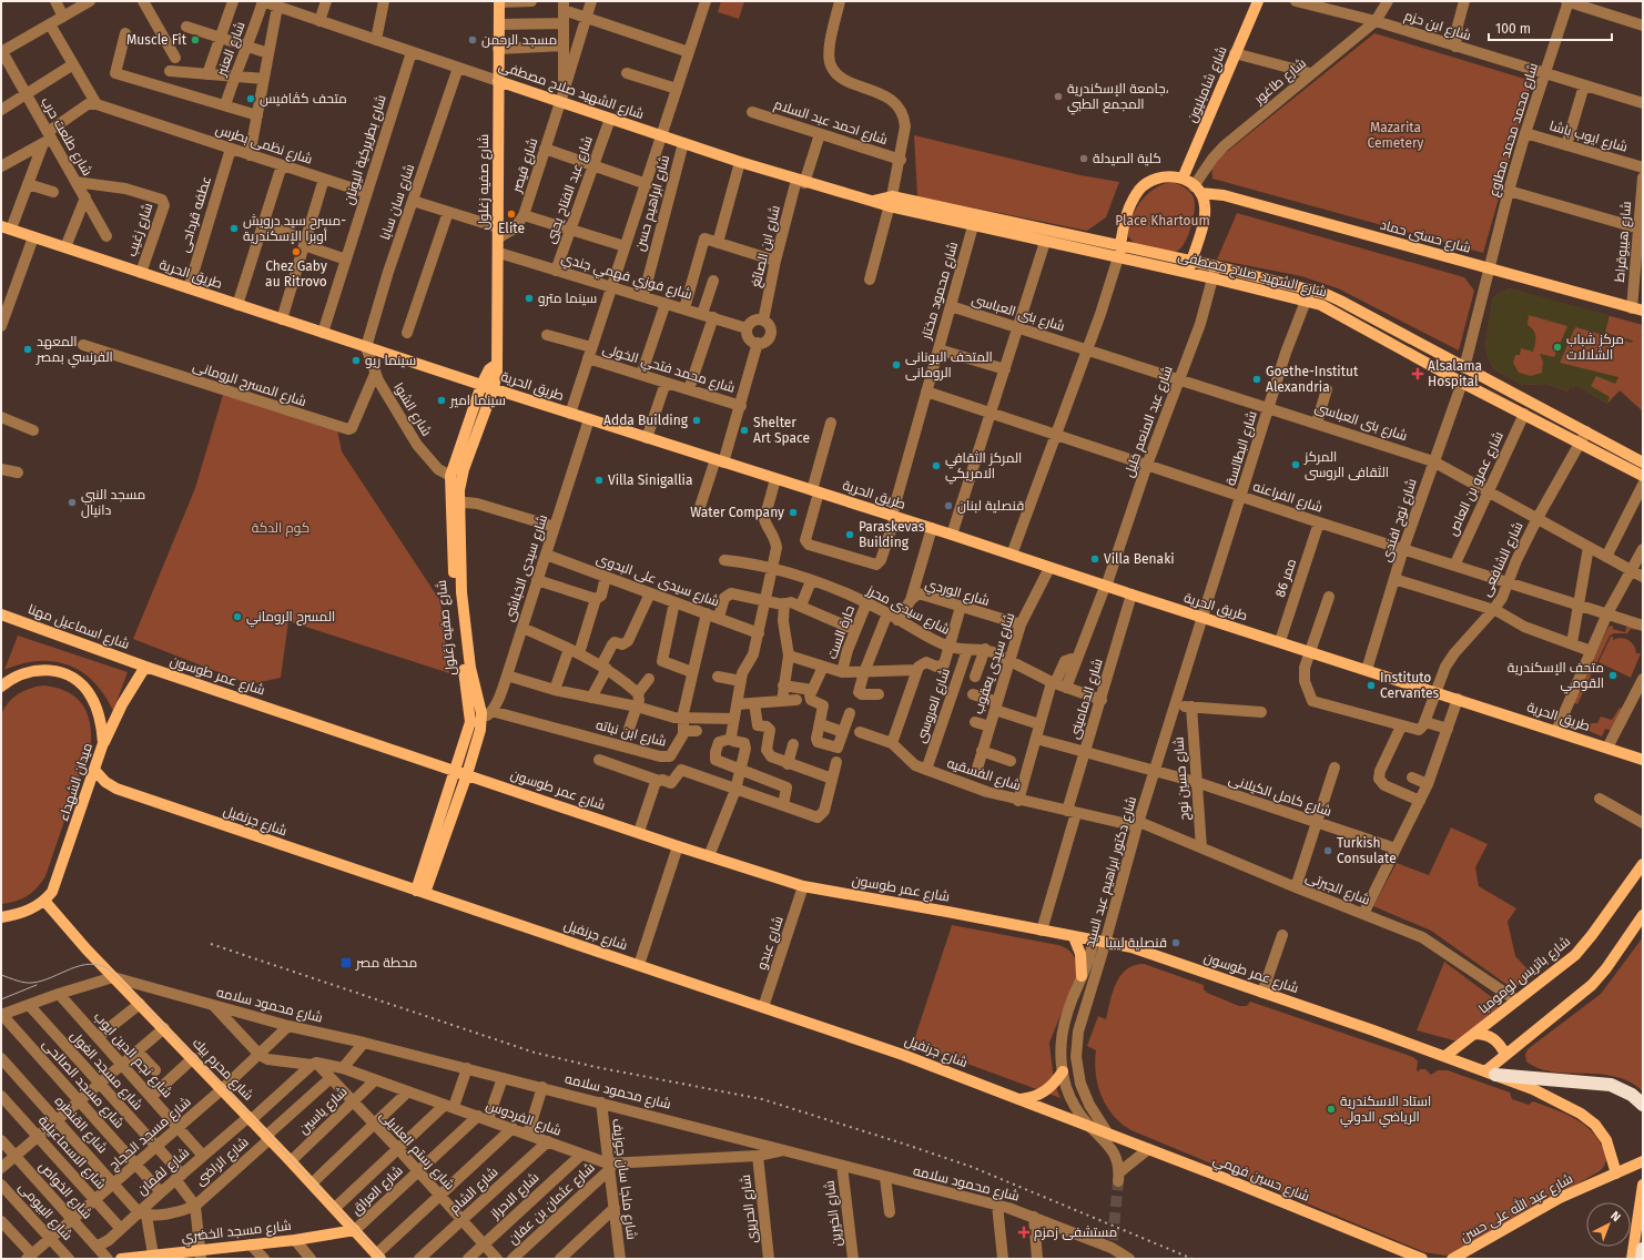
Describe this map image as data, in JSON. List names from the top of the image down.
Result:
{
  "streets": {
    "main road": [
      "شارع شامبليون",
      "شارع الشهيد صلاح مصطفى",
      "شارع صفيه زغلول",
      "شارع حسنى حماد",
      "طريق الحرية",
      "شارع اسماعيل مهنا",
      "شارع عمر طوسون",
      "ميدان الشهداء",
      "شارع جرنفيل",
      "شارع باتريس لومومبا",
      "شارع محرم بيك",
      "شارع حسين فهمي",
      "شارع عبد الله على حسن",
      "شارع مسجد الخضري"
    ],
    "street": [
      "شارع ابن حزم",
      "شارع العنبر",
      "شارع طاغور",
      "شارع احمد عبد السلام",
      "شارع محمد محمد مطاوع",
      "شارع طلعت حرب",
      "شارع ايوب باشا",
      "شارع نظمى بطرس",
      "شارع بطريركية اليونان",
      "شارع قيصر",
      "شارع عبد الفتاح يحيي",
      "شارع سان سابا",
      "شارع ابراهيم حسن",
      "عطفه قرداحى",
      "شارع زغيب",
      "شارع هيبوقراط",
      "شارع ابن الصائغ",
      "شارع فوزي فهمي جندي",
      "شارع محمود مختار",
      "شارع بنى العباسى",
      "شارع محمد فتحي الخولى",
      "شارع المسرح الرومانى",
      "شارع الشوا",
      "شارع عبد المنعم خليل",
      "شارع البطالسة",
      "شارع عمرو بن العاص",
      "شارع الفراعنه",
      "شارع نوح افندى",
      "شارع الشافعى",
      "شارع سيدى الخباشى",
      "ممر 86",
      "شارع سيدى على البدوى",
      "شارع الوردي",
      "شارع سيدى محرز",
      "حارة الست",
      "شارع سيدى يعقوب",
      "شارع الدمامينى",
      "شارع العروسى",
      "شارع ابن نباته",
      "شارع الفسقيه",
      "شارع حسين نوح",
      "شارع كامل الكيلانى",
      "شارع دكتور ابراهيم عبد السيد",
      "شارع الجبرتى",
      "شارع عبدو",
      "شارع محمود سلامه",
      "شارع نجم الدين ايوب",
      "شارع مسجد الغول",
      "شارع مسجد الصالحى",
      "شارع ياسين",
      "شارع الفردوس",
      "شارع القنطره",
      "شارع مسجد الحجاج",
      "شارع رستم العلايلى",
      "شارع الاسماعيلية",
      "شارع الراضى",
      "شارع لقمان",
      "شارع ملجا سان جوزيف",
      "شارع الخواص",
      "شارع العراق",
      "شارع الشام",
      "شارع الاحراز",
      "شارع عثمان بن عفان",
      "شارع الحريرى",
      "شارع البيومى",
      "شارع الخيرين"
    ]
  },
  "crossings": [
    ["شارع ابن حزم", "شارع طاغور"],
    ["شارع ابن حزم", "شارع محمد محمد مطاوع"],
    ["شارع العنبر", "شارع الشهيد صلاح مصطفى"],
    ["شارع طاغور", "شارع شامبليون"],
    ["شارع طاغور", "شارع الشهيد صلاح مصطفى"],
    ["شارع طاغور", "شارع حسنى حماد"],
    ["شارع شامبليون", "شارع الشهيد صلاح مصطفى"],
    ["شارع شامبليون", "شارع حسنى حماد"],
    ["شارع الشهيد صلاح مصطفى", "شارع بطريركية اليونان"],
    ["شارع الشهيد صلاح مصطفى", "شارع قيصر"],
    ["شارع الشهيد صلاح مصطفى", "شارع صفيه زغلول"],
    ["شارع الشهيد صلاح مصطفى", "شارع عبد الفتاح يحيي"],
    ["شارع الشهيد صلاح مصطفى", "شارع سان سابا"],
    ["شارع الشهيد صلاح مصطفى", "شارع ابراهيم حسن"],
    ["شارع الشهيد صلاح مصطفى", "شارع حسنى حماد"],
    ["شارع الشهيد صلاح مصطفى", "شارع ابن الصائغ"],
    ["شارع الشهيد صلاح مصطفى", "شارع محمود مختار"],
    ["شارع الشهيد صلاح مصطفى", "شارع عبد المنعم خليل"],
    ["شارع الشهيد صلاح مصطفى", "شارع البطالسة"],
    ["شارع الشهيد صلاح مصطفى", "شارع عمرو بن العاص"],
    ["شارع الشهيد صلاح مصطفى", "شارع نوح افندى"],
    ["شارع الشهيد صلاح مصطفى", "شارع الشافعى"],
    ["شارع احمد عبد السلام", "شارع ابن الصائغ"],
    ["شارع محمد محمد مطاوع", "شارع ايوب باشا"],
    ["شارع محمد محمد مطاوع", "شارع حسنى حماد"],
    ["شارع طلعت حرب", "شارع زغيب"],
    ["شارع نظمى بطرس", "شارع بطريركية اليونان"],
    ["شارع نظمى بطرس", "عطفه قرداحى"],
    ["شارع بطريركية اليونان", "طريق الحرية"],
    ["شارع قيصر", "شارع صفيه زغلول"],
    ["شارع صفيه زغلول", "طريق الحرية"],
    ["شارع صفيه زغلول", "شارع فوزي فهمي جندي"],
    ["شارع صفيه زغلول", "شارع الشوا"],
    ["شارع صفيه زغلول", "شارع عمر طوسون"],
    ["شارع صفيه زغلول", "شارع جرنفيل"],
    ["شارع عبد الفتاح يحيي", "شارع فوزي فهمي جندي"],
    ["شارع سان سابا", "طريق الحرية"],
    ["شارع سان سابا", "شارع الشوا"],
    ["شارع ابراهيم حسن", "شارع فوزي فهمي جندي"],
    ["عطفه قرداحى", "طريق الحرية"],
    ["شارع زغيب", "طريق الحرية"],
    ["شارع حسنى حماد", "شارع هيبوقراط"],
    ["شارع ابن الصائغ", "شارع فوزي فهمي جندي"],
    ["طريق الحرية", "شارع محمود مختار"],
    ["طريق الحرية", "شارع الشوا"],
    ["طريق الحرية", "شارع عبد المنعم خليل"],
    ["طريق الحرية", "شارع البطالسة"],
    ["طريق الحرية", "شارع نوح افندى"],
    ["طريق الحرية", "شارع الشافعى"],
    ["طريق الحرية", "شارع سيدى الخباشى"],
    ["طريق الحرية", "ممر 86"],
    ["طريق الحرية", "شارع سيدى يعقوب"],
    ["طريق الحرية", "شارع الدمامينى"],
    ["طريق الحرية", "شارع دكتور ابراهيم عبد السيد"],
    ["شارع محمود مختار", "شارع بنى العباسى"],
    ["شارع محمود مختار", "شارع الفراعنه"],
    ["شارع بنى العباسى", "شارع عبد المنعم خليل"],
    ["شارع بنى العباسى", "شارع البطالسة"],
    ["شارع بنى العباسى", "شارع عمرو بن العاص"],
    ["شارع بنى العباسى", "شارع نوح افندى"],
    ["شارع بنى العباسى", "شارع الشافعى"],
    ["شارع المسرح الرومانى", "شارع الشوا"],
    ["شارع عبد المنعم خليل", "شارع الفراعنه"],
    ["شارع البطالسة", "شارع الفراعنه"],
    ["شارع البطالسة", "شارع دكتور ابراهيم عبد السيد"],
    ["شارع عمرو بن العاص", "شارع الفراعنه"],
    ["شارع الفراعنه", "شارع نوح افندى"],
    ["شارع الفراعنه", "شارع الشافعى"],
    ["شارع الفراعنه", "ممر 86"],
    ["شارع سيدى الخباشى", "شارع سيدى على البدوى"],
    ["شارع سيدى الخباشى", "شارع ابن نباته"],
    ["شارع سيدى على البدوى", "شارع ابن نباته"],
    ["شارع الوردي", "شارع سيدى محرز"],
    ["شارع الوردي", "شارع سيدى يعقوب"],
    ["شارع سيدى محرز", "حارة الست"],
    ["شارع سيدى محرز", "شارع العروسى"],
    ["شارع اسماعيل مهنا", "شارع عمر طوسون"],
    ["شارع عمر طوسون", "شارع الدمامينى"],
    ["شارع عمر طوسون", "شارع دكتور ابراهيم عبد السيد"],
    ["شارع عمر طوسون", "شارع عبدو"],
    ["شارع عمر طوسون", "شارع باتريس لومومبا"],
    ["شارع عمر طوسون", "شارع عبد الله على حسن"],
    ["شارع الدمامينى", "شارع الفسقيه"],
    ["شارع الدمامينى", "شارع كامل الكيلانى"],
    ["شارع العروسى", "شارع الفسقيه"],
    ["شارع الفسقيه", "شارع دكتور ابراهيم عبد السيد"],
    ["شارع الفسقيه", "شارع الجبرتى"],
    ["شارع حسين نوح", "شارع كامل الكيلانى"],
    ["شارع حسين نوح", "شارع الجبرتى"],
    ["ميدان الشهداء", "شارع جرنفيل"],
    ["ميدان الشهداء", "شارع محرم بيك"],
    ["شارع كامل الكيلانى", "شارع دكتور ابراهيم عبد السيد"],
    ["شارع جرنفيل", "شارع دكتور ابراهيم عبد السيد"],
    ["شارع جرنفيل", "شارع عبدو"],
    ["شارع جرنفيل", "شارع حسين فهمي"],
    ["شارع دكتور ابراهيم عبد السيد", "شارع الجبرتى"],
    ["شارع دكتور ابراهيم عبد السيد", "شارع حسين فهمي"],
    ["شارع الجبرتى", "شارع باتريس لومومبا"],
    ["شارع محمود سلامه", "شارع محرم بيك"],
    ["شارع محمود سلامه", "شارع الفردوس"],
    ["شارع محمود سلامه", "شارع مسجد الحجاج"],
    ["شارع محمود سلامه", "شارع ملجا سان جوزيف"],
    ["شارع محمود سلامه", "شارع الخيرين"],
    ["شارع نجم الدين ايوب", "شارع مسجد الحجاج"],
    ["شارع نجم الدين ايوب", "شارع لقمان"],
    ["شارع محرم بيك", "شارع ياسين"],
    ["شارع محرم بيك", "شارع مسجد الحجاج"],
    ["شارع محرم بيك", "شارع الراضى"],
    ["شارع محرم بيك", "شارع لقمان"],
    ["شارع محرم بيك", "شارع العراق"],
    ["شارع محرم بيك", "شارع مسجد الخضري"],
    ["شارع مسجد الغول", "شارع مسجد الحجاج"],
    ["شارع مسجد الغول", "شارع الراضى"],
    ["شارع مسجد الغول", "شارع لقمان"],
    ["شارع مسجد الصالحى", "شارع مسجد الحجاج"],
    ["شارع مسجد الصالحى", "شارع لقمان"],
    ["شارع ياسين", "شارع الفردوس"],
    ["شارع ياسين", "شارع رستم العلايلى"],
    ["شارع الفردوس", "شارع مسجد الحجاج"],
    ["شارع الفردوس", "شارع رستم العلايلى"],
    ["شارع الفردوس", "شارع لقمان"],
    ["شارع الفردوس", "شارع ملجا سان جوزيف"],
    ["شارع الفردوس", "شارع العراق"],
    ["شارع الفردوس", "شارع الشام"],
    ["شارع الفردوس", "شارع الاحراز"],
    ["شارع الفردوس", "شارع عثمان بن عفان"],
    ["شارع الفردوس", "شارع الحريرى"],
    ["شارع القنطره", "شارع مسجد الحجاج"],
    ["شارع القنطره", "شارع الراضى"],
    ["شارع القنطره", "شارع لقمان"],
    ["شارع مسجد الحجاج", "شارع الاسماعيلية"],
    ["شارع مسجد الحجاج", "شارع الخواص"],
    ["شارع مسجد الحجاج", "شارع البيومى"],
    ["شارع رستم العلايلى", "شارع الراضى"],
    ["شارع رستم العلايلى", "شارع لقمان"],
    ["شارع رستم العلايلى", "شارع العراق"],
    ["شارع رستم العلايلى", "شارع الشام"],
    ["شارع رستم العلايلى", "شارع الاحراز"],
    ["شارع الاسماعيلية", "شارع لقمان"],
    ["شارع الراضى", "شارع لقمان"],
    ["شارع لقمان", "شارع الخواص"],
    ["شارع ملجا سان جوزيف", "شارع عثمان بن عفان"],
    ["شارع العراق", "شارع مسجد الخضري"]
  ],
  "parks": ["Mazarita Cemetery", "Place Khartoum", "كوم الدكة"],
  "places": {
    "other": [
      "Muscle Fit",
      "مسجد الرحمن",
      "جامعة الإسكندرية، المجمع الطبي",
      "متحف كڤافيس",
      "كلية الصيدلة",
      "Elite",
      "مسرح سيد درويش- أوبرا الإسكندرية",
      "Chez Gaby au Ritrovo",
      "سينما مترو",
      "مركز شباب الشلالات",
      "المعهد الفرنسي بمصر",
      "سينما ريو",
      "المتحف اليونانى الرومانى",
      "Goethe-Institut Alexandria",
      "سينما امير",
      "Adda Building",
      "Shelter Art Space",
      "المركز الثقافى الروسى",
      "المركز الثقافي الامريكي",
      "Villa Sinigallia",
      "مسجد النبي دانيال",
      "قنصلية لبنان",
      "Water Company",
      "Paraskevas Building",
      "Villa Benaki",
      "المسرح الروماني",
      "متحف الإسكندرية القومي",
      "Instituto Cervantes",
      "Turkish Consulate",
      "قنصلية ليبيا",
      "استاد الاسكندرية الرياضي الدولي"
    ],
    "health": ["Alsalama Hospital", "مستشفى زمزم"],
    "transit": ["محطة مصر"]
  },
  "scale_bar": "100 m",
  "north": "top right"
}
